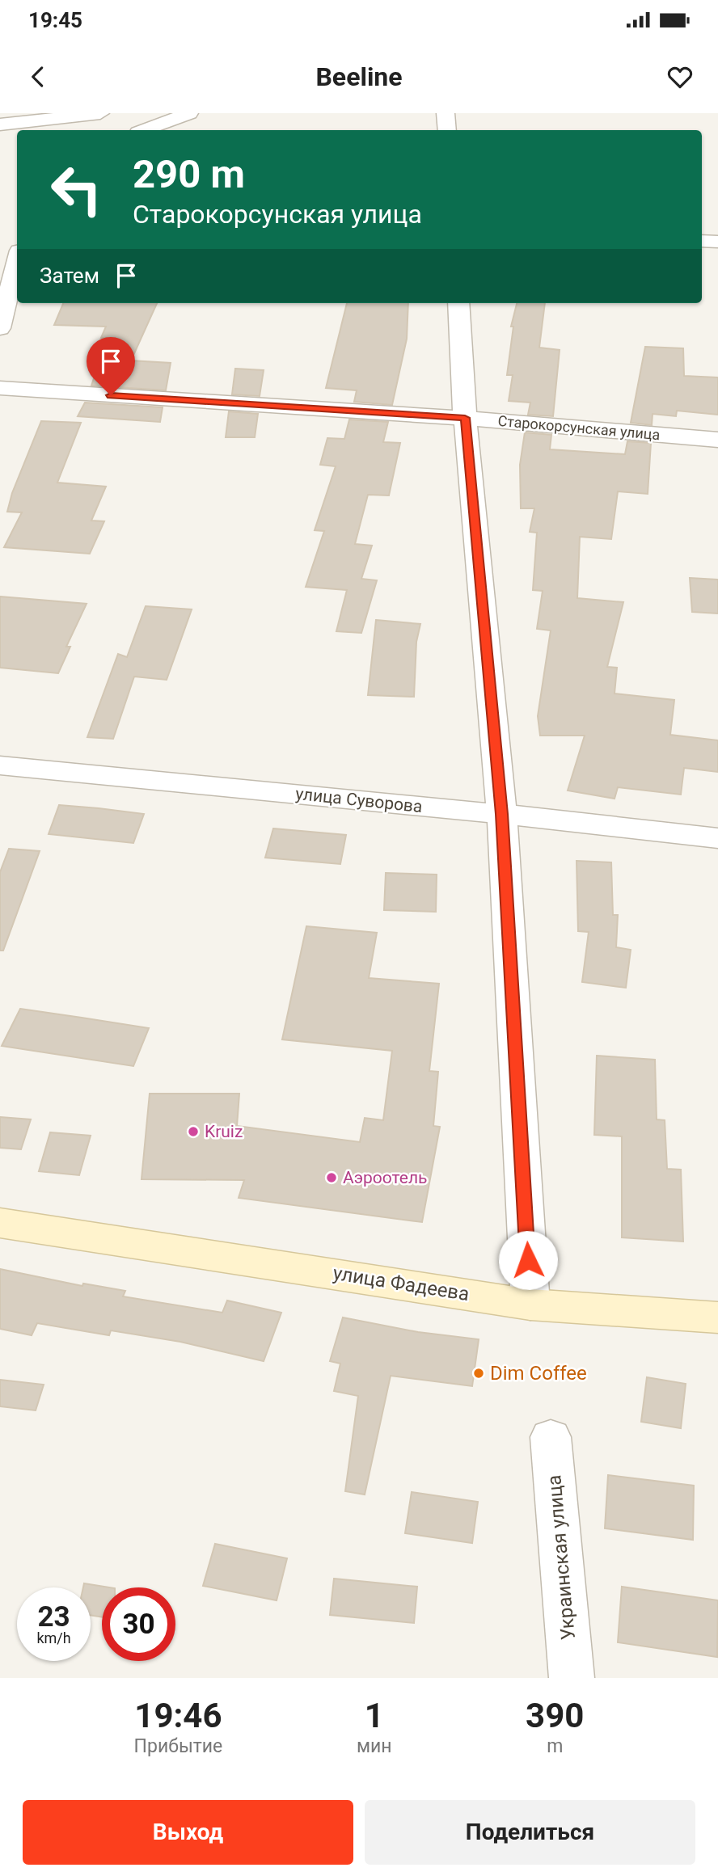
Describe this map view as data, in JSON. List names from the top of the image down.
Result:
{
  "streets": {
    "main road": ["улица Фадеева"],
    "street": ["Старокорсунская улица", "улица Суворова", "Украинская улица"]
  },
  "places": ["Kruiz", "Аэроотель", "Dim Coffee"],
  "page": {
    "status": "19:45",
    "header": "Beeline",
    "turn": ["290 m", "Старокорсунская улица"],
    "then": "Затем",
    "speed": "23 km/h",
    "limit": "30",
    "eta": [
      "19:46",
      "Прибытие",
      "1",
      "мин",
      "390",
      "m"
    ],
    "buttons": ["Выход", "Поделиться"]
  }
}
